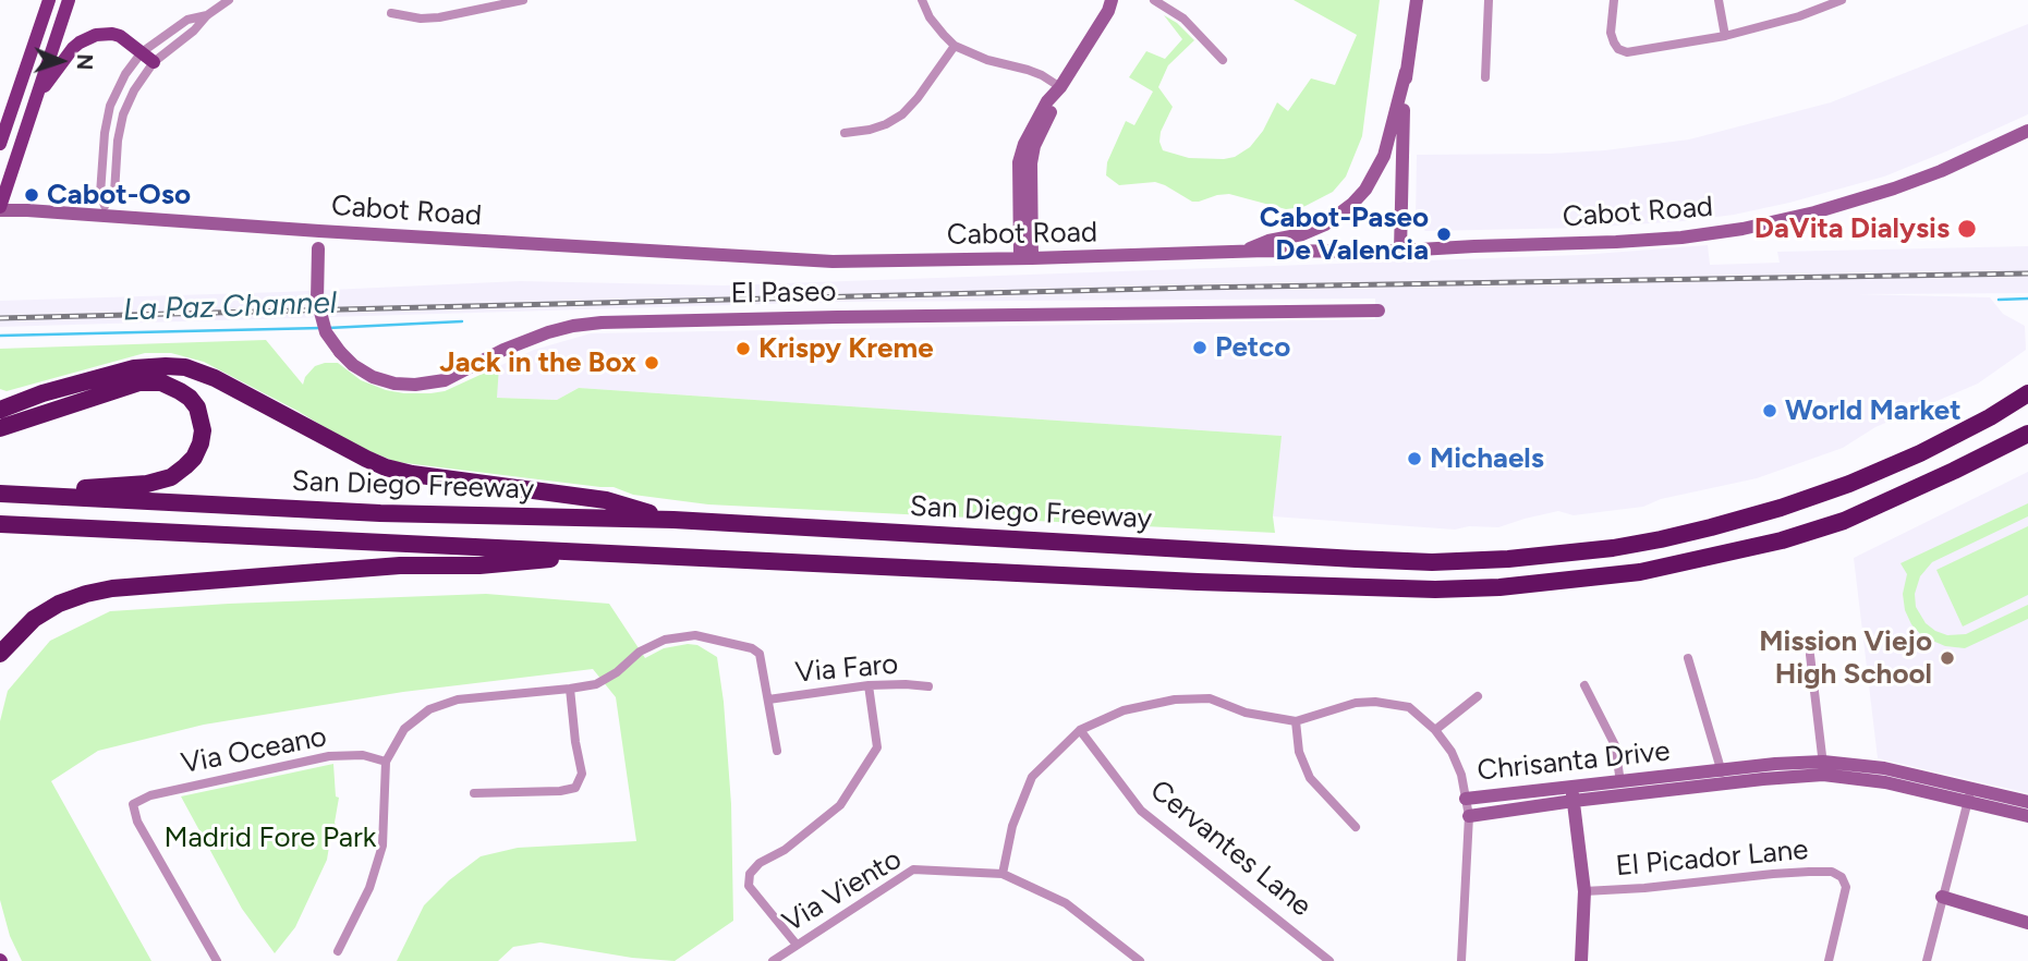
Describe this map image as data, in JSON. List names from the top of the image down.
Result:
{
  "streets": {
    "highway": ["San Diego Freeway"],
    "street": [
      "Cabot Road",
      "El Paseo",
      "Via Faro",
      "Via Oceano",
      "Chrisanta Drive",
      "Cervantes Lane",
      "El Picador Lane",
      "Via Viento"
    ]
  },
  "crossings": [
    ["Cabot Road", "El Paseo"],
    ["Chrisanta Drive", "Cervantes Lane"],
    ["Chrisanta Drive", "Via Viento"]
  ],
  "water": ["La Paz Channel"],
  "parks": ["Madrid Fore Park"],
  "places": [
    "Cabot-Oso",
    "DaVita Dialysis",
    "Cabot-Paseo De Valencia",
    "Petco",
    "Krispy Kreme",
    "Jack in the Box",
    "World Market",
    "Michaels",
    "Mission Viejo High School"
  ],
  "north": "right"
}
